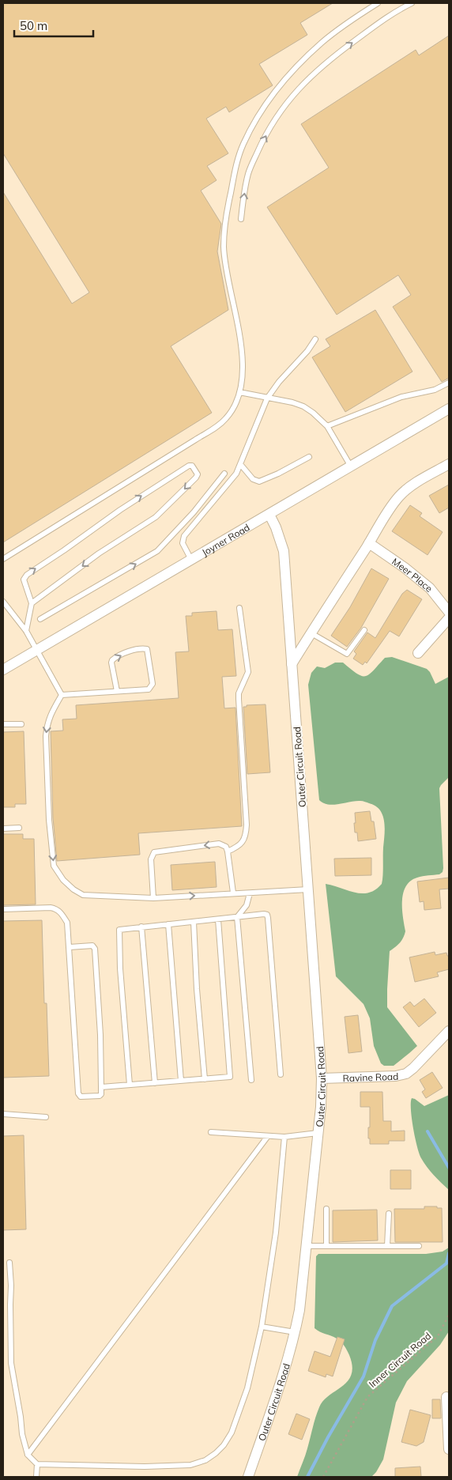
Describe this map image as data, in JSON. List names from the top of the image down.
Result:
{
  "streets": {
    "street": [
      "Joyner Road",
      "Meer Place",
      "Outer Circuit Road",
      "Ravine Road"
    ],
    "path": ["Inner Circuit Road"]
  },
  "crossings": [
    ["Joyner Road", "Outer Circuit Road"],
    ["Outer Circuit Road", "Ravine Road"]
  ],
  "scale_bar": "50 m"
}
